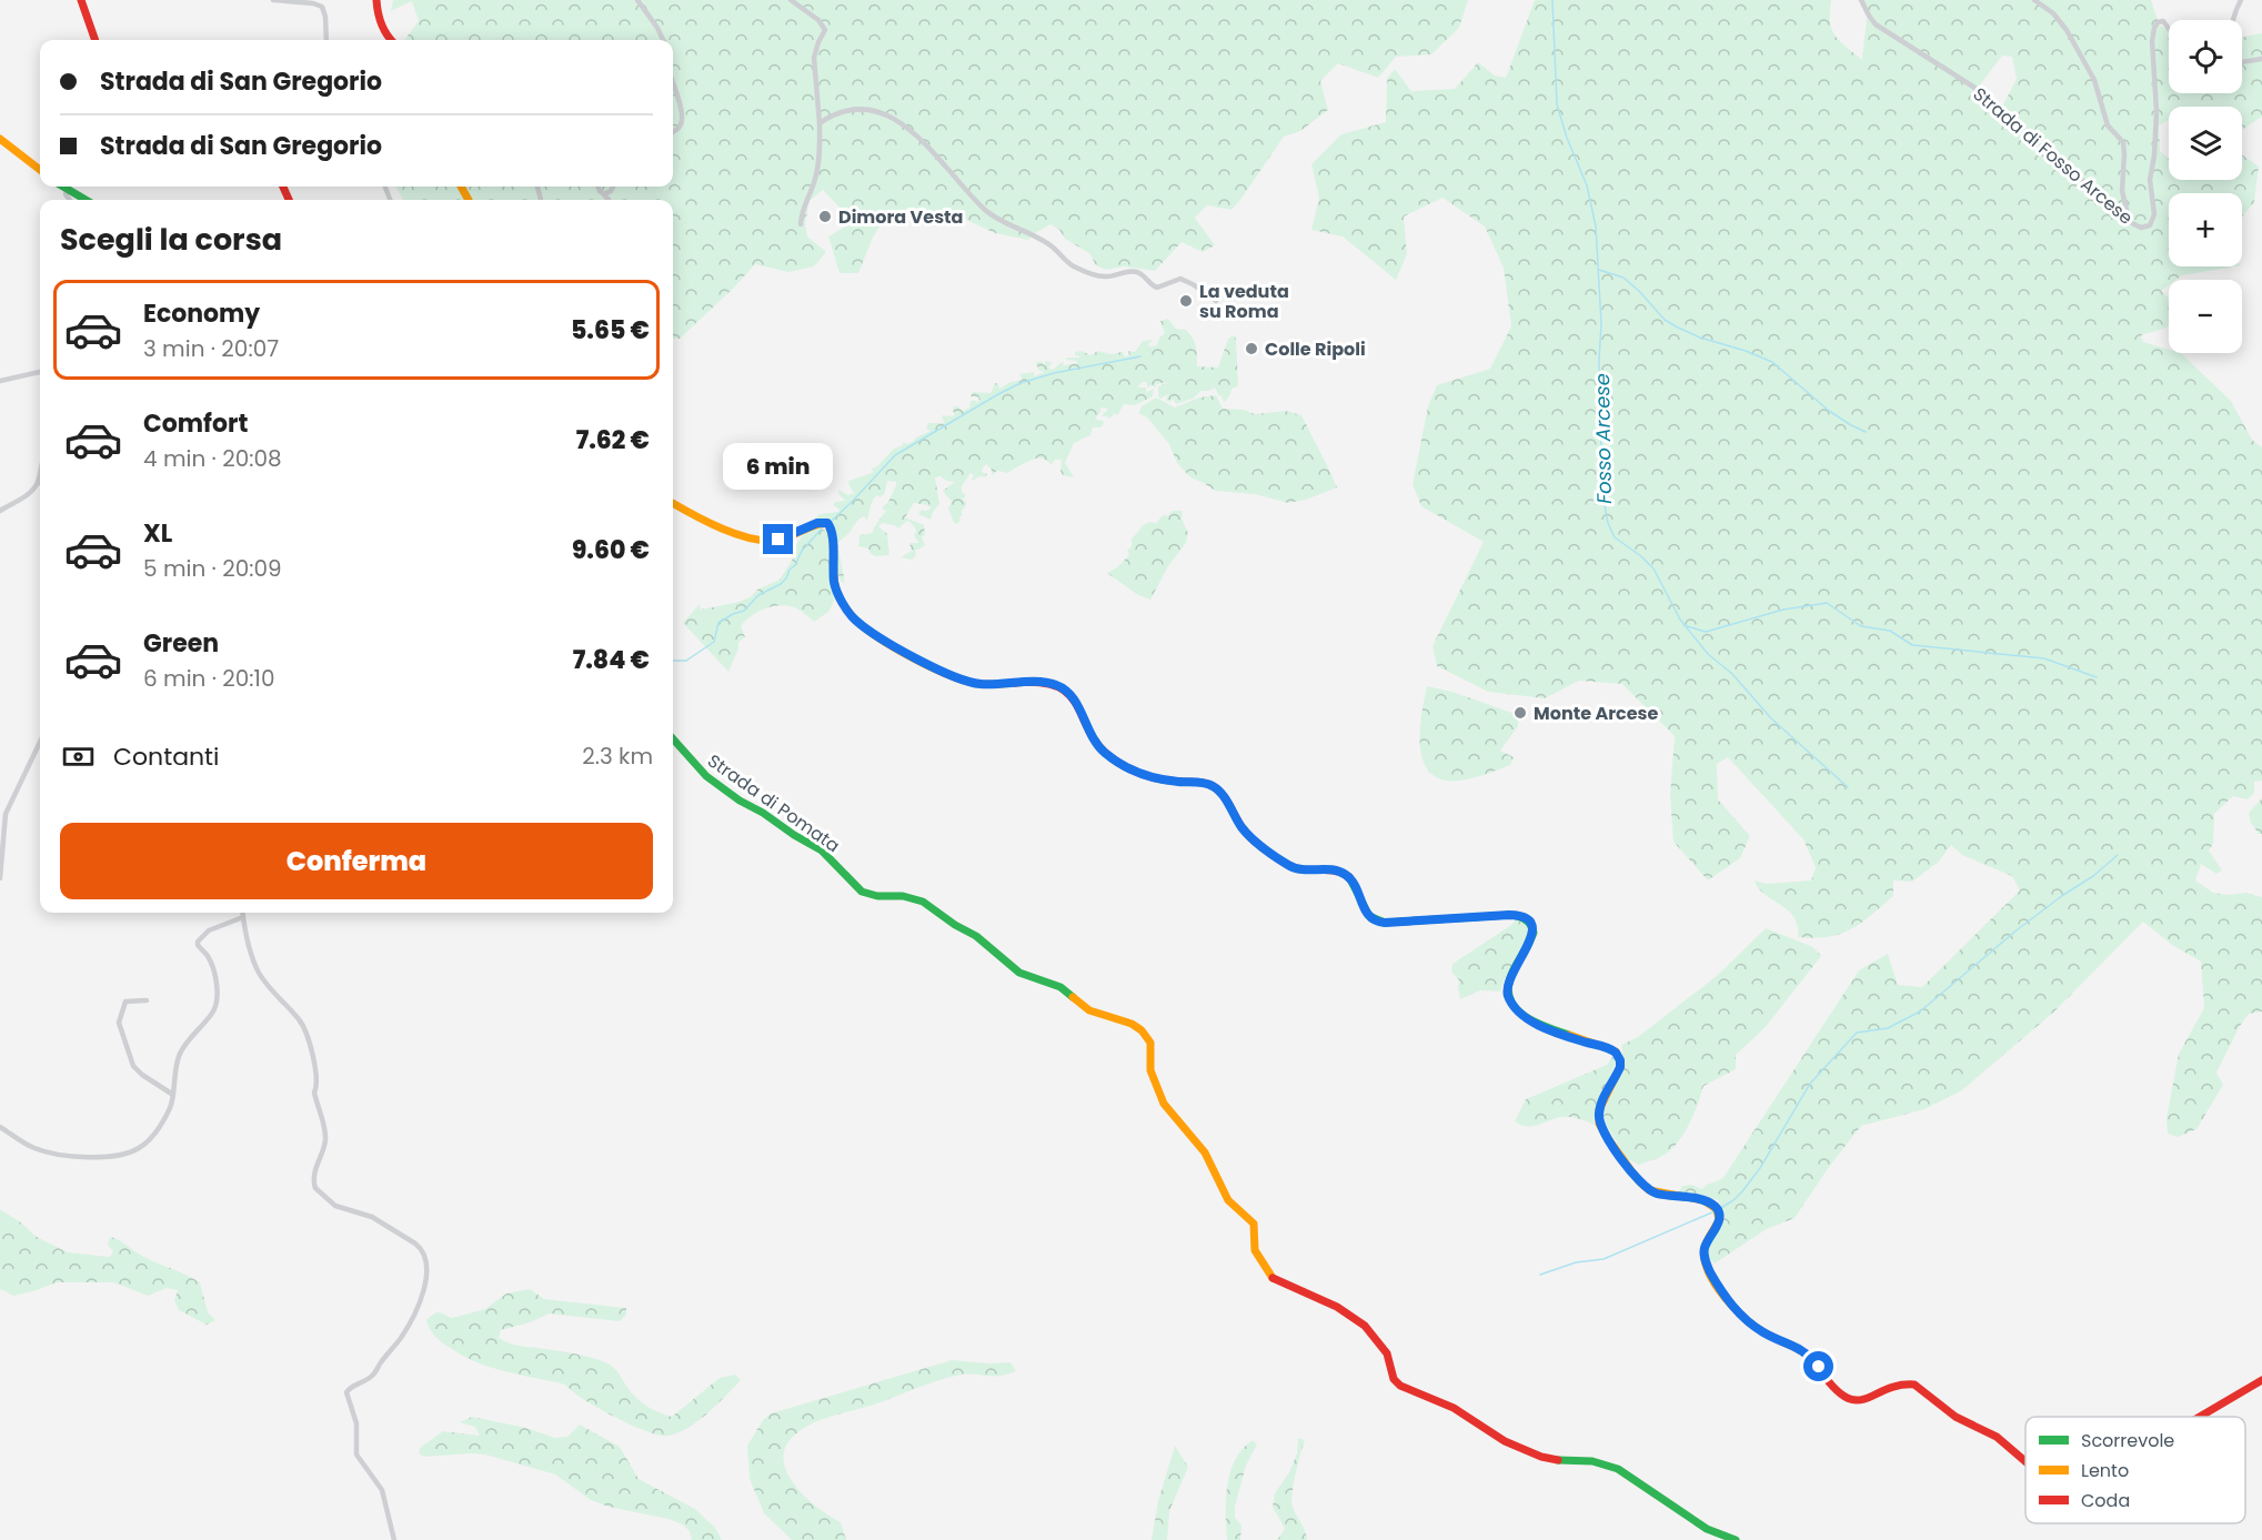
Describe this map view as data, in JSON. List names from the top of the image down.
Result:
{
  "streets": {
    "street": ["Strada di Fosso Arcese", "Strada di Pomata"]
  },
  "water": ["Fosso Arcese"],
  "places": [
    "Dimora Vesta",
    "La veduta su Roma",
    "Colle Ripoli",
    "Monte Arcese"
  ],
  "legend": ["Scorrevole", "Lento", "Coda"],
  "page": {
    "map_buttons": ["+", "−"],
    "banner": ["Strada di San Gregorio", "Strada di San Gregorio"],
    "heading": "Scegli la corsa",
    "list": [
      {
        "name": "Economy",
        "note": "3 min · 20:07",
        "value": "5.65 €"
      },
      {
        "name": "Comfort",
        "note": "4 min · 20:08",
        "value": "7.62 €"
      },
      {
        "name": "XL",
        "note": "5 min · 20:09",
        "value": "9.60 €"
      },
      {
        "name": "Green",
        "note": "6 min · 20:10",
        "value": "7.84 €"
      }
    ],
    "bubble": "6 min",
    "pay": ["Contanti", "2.3 km"],
    "buttons": "Conferma"
  }
}
